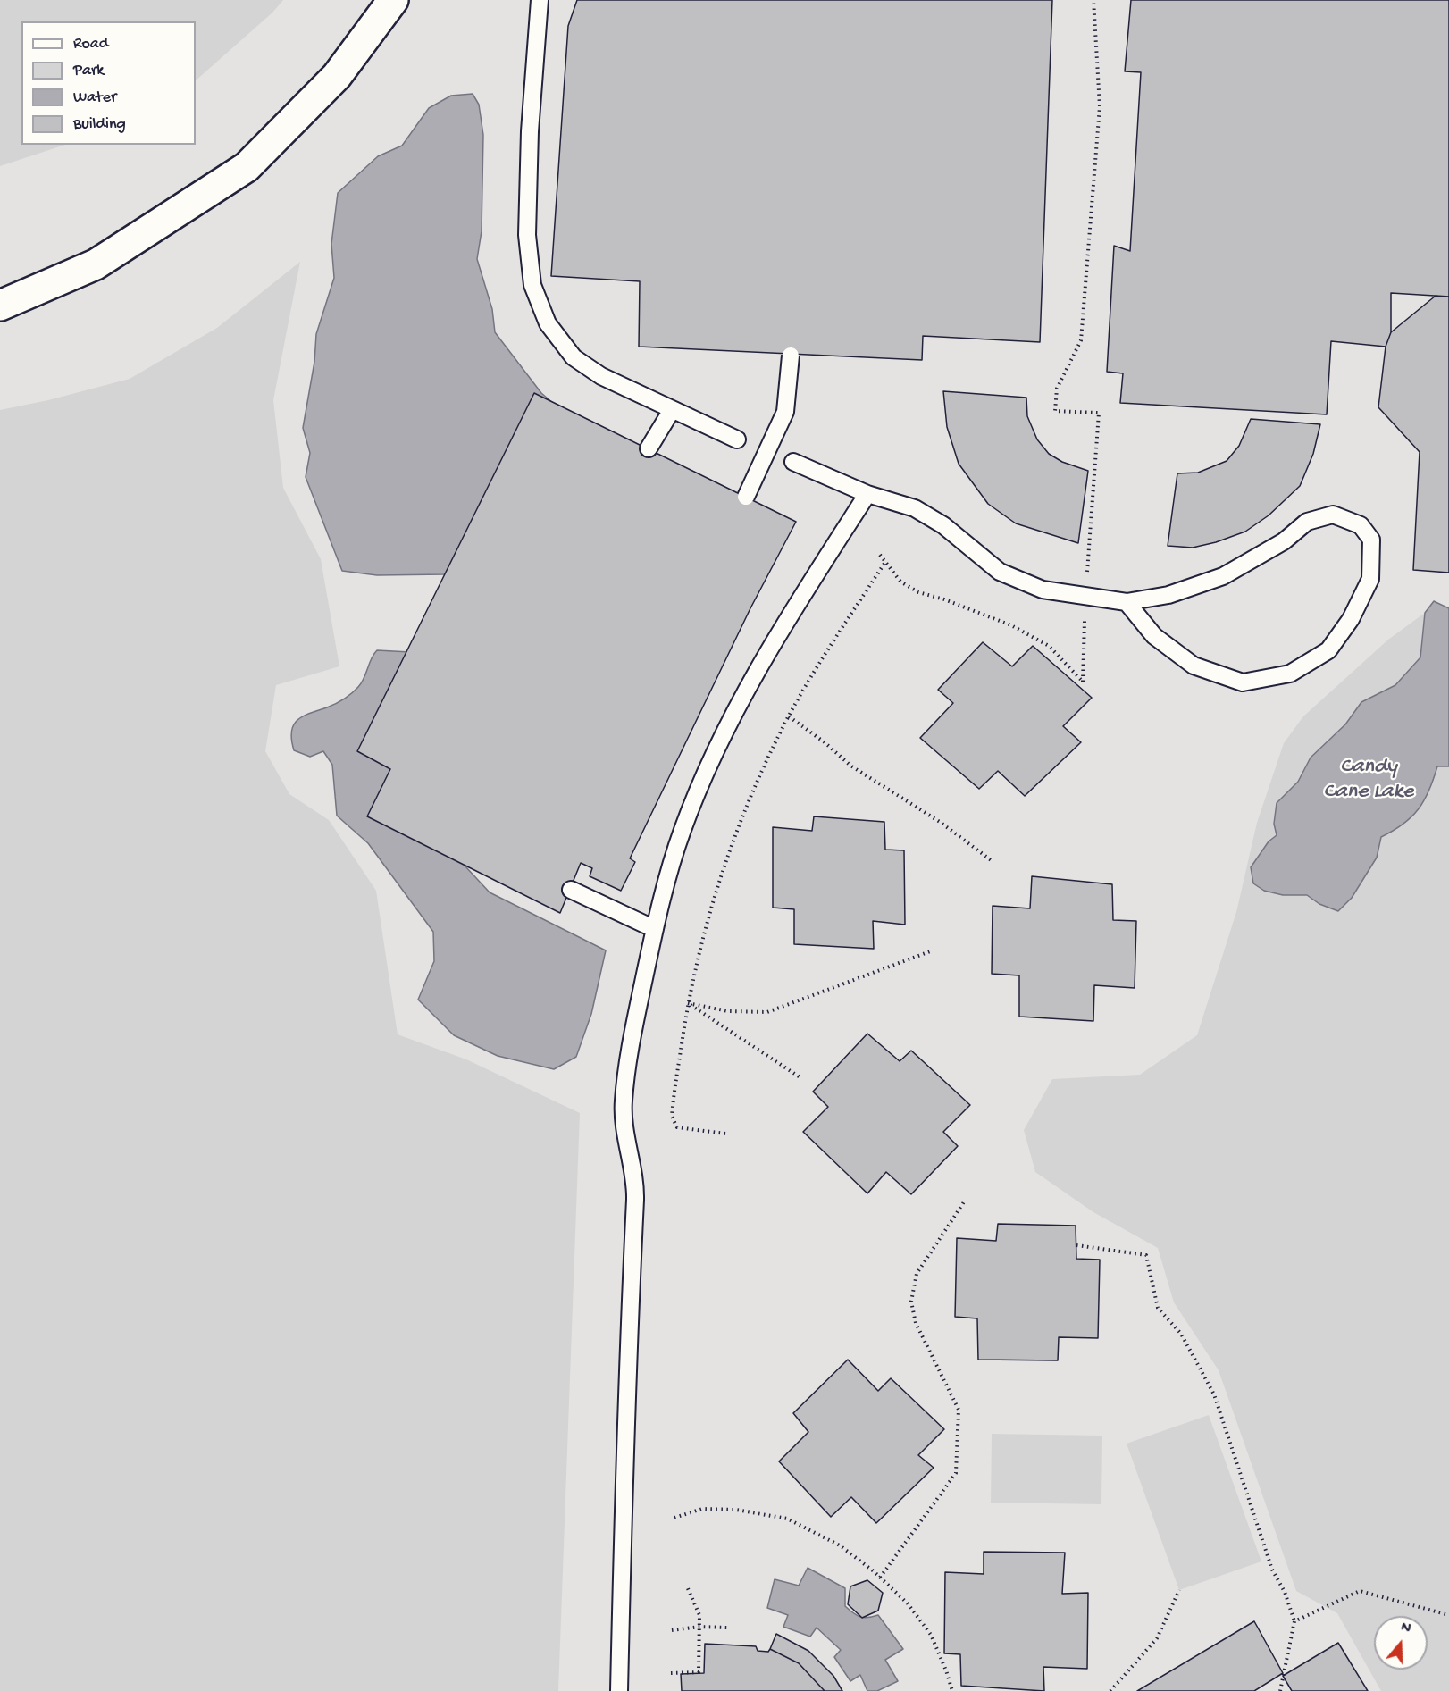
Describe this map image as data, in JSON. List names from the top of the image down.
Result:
{
  "water": ["Candy Cane Lake"],
  "legend": [
    "Road",
    "Park",
    "Water",
    "Building"
  ],
  "north": "top"
}
